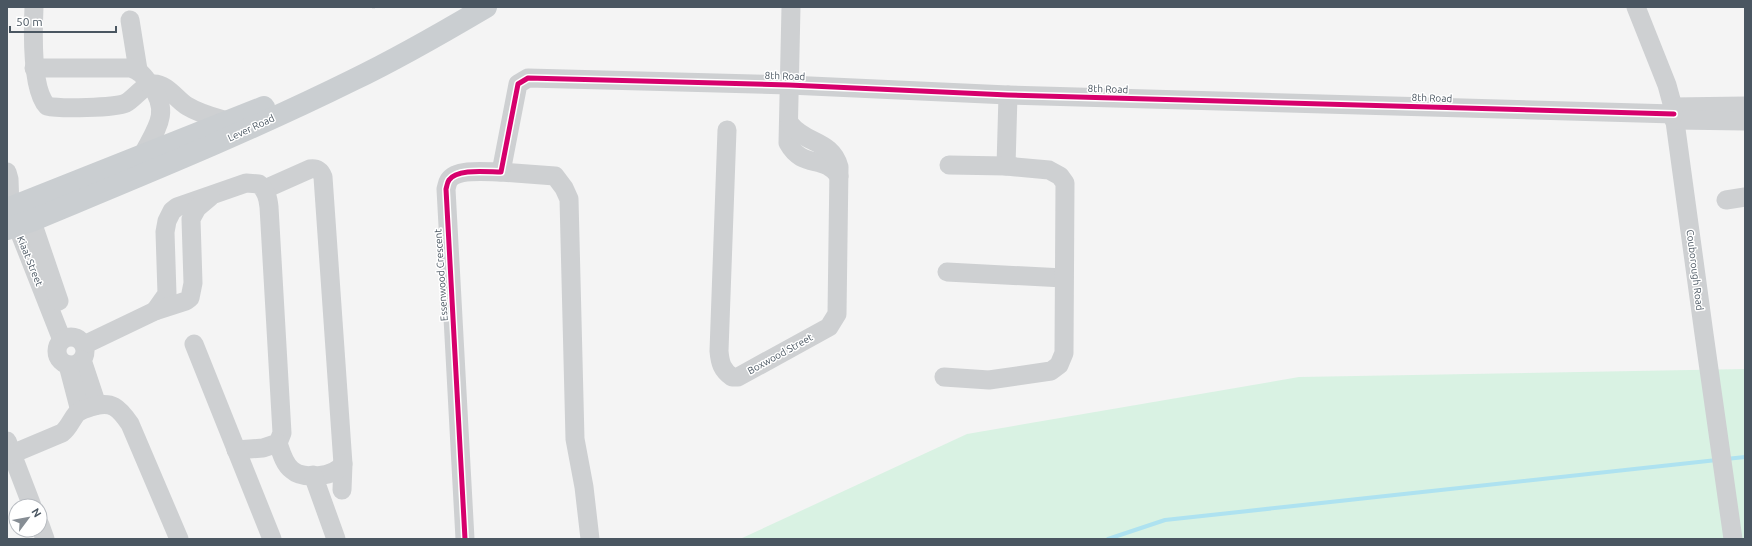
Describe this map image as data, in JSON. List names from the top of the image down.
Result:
{
  "streets": {
    "main road": ["Lever Road"],
    "street": [
      "8th Road",
      "Kiaat Street",
      "Couborough Road",
      "Essenwood Crescent",
      "Boxwood Street"
    ]
  },
  "crossings": [
    ["8th Road", "Couborough Road"],
    ["8th Road", "Essenwood Crescent"],
    ["8th Road", "Boxwood Street"],
    ["Lever Road", "Kiaat Street"]
  ],
  "scale_bar": "50 m",
  "north": "top right"
}
